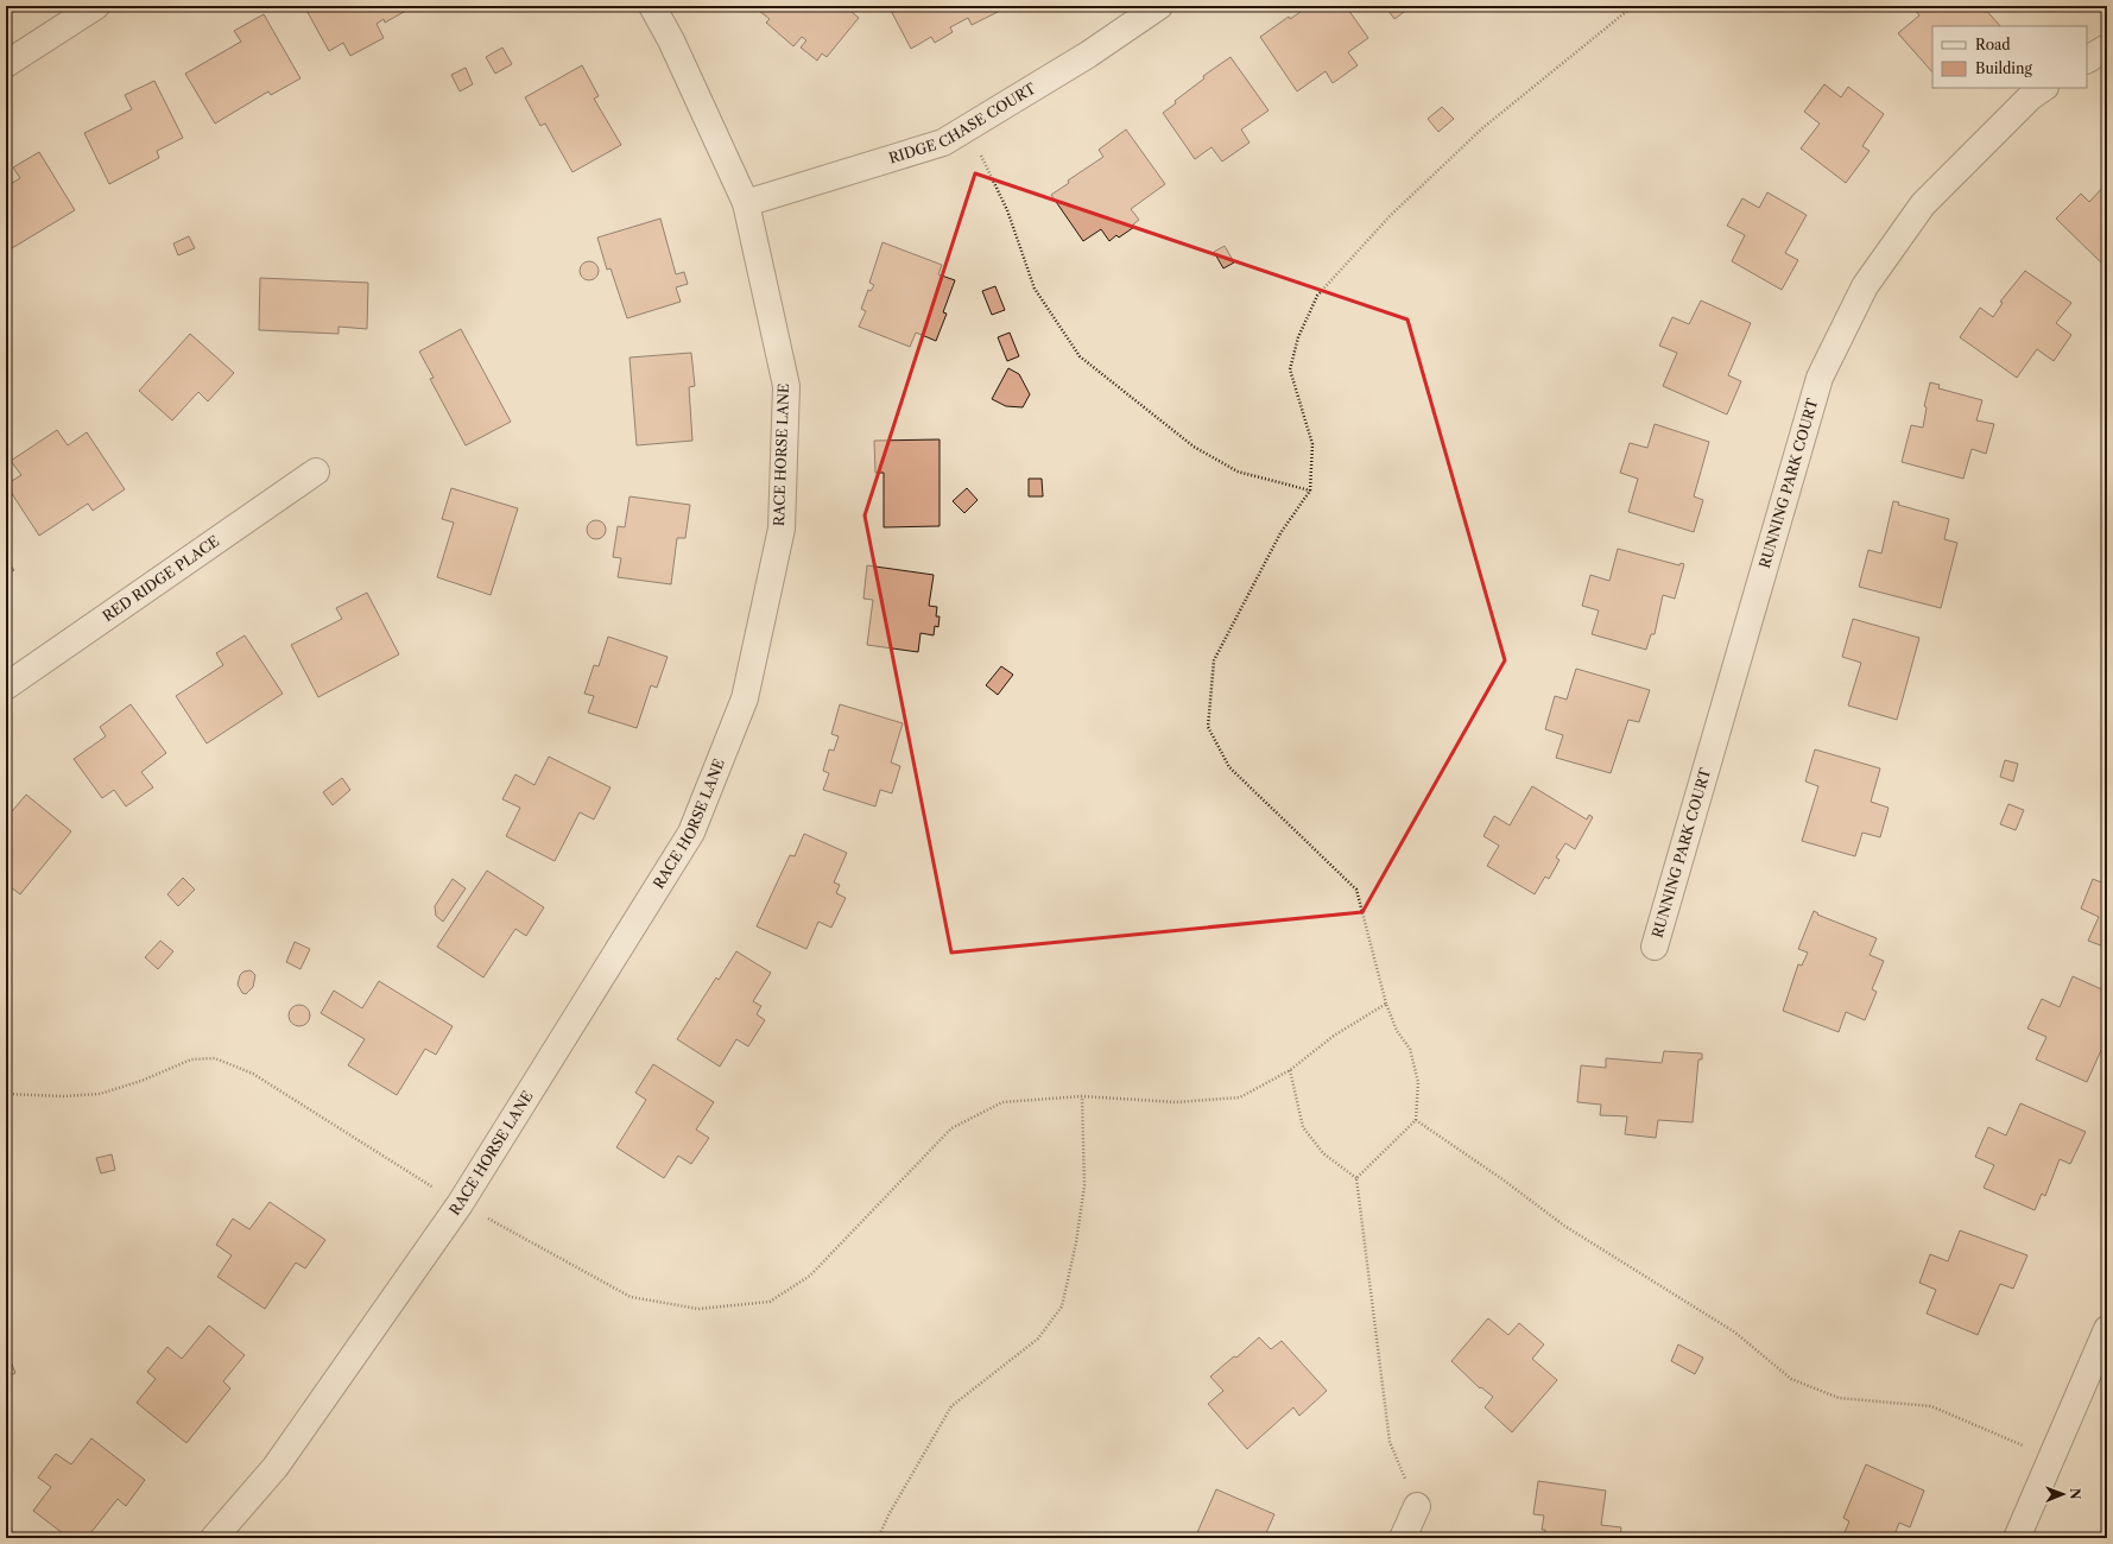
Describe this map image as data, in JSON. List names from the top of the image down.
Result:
{
  "streets": {
    "street": [
      "RIDGE CHASE COURT",
      "RACE HORSE LANE",
      "RUNNING PARK COURT",
      "RED RIDGE PLACE"
    ]
  },
  "crossings": [
    ["RIDGE CHASE COURT", "RACE HORSE LANE"]
  ],
  "legend": ["Road", "Building"],
  "north": "right"
}
